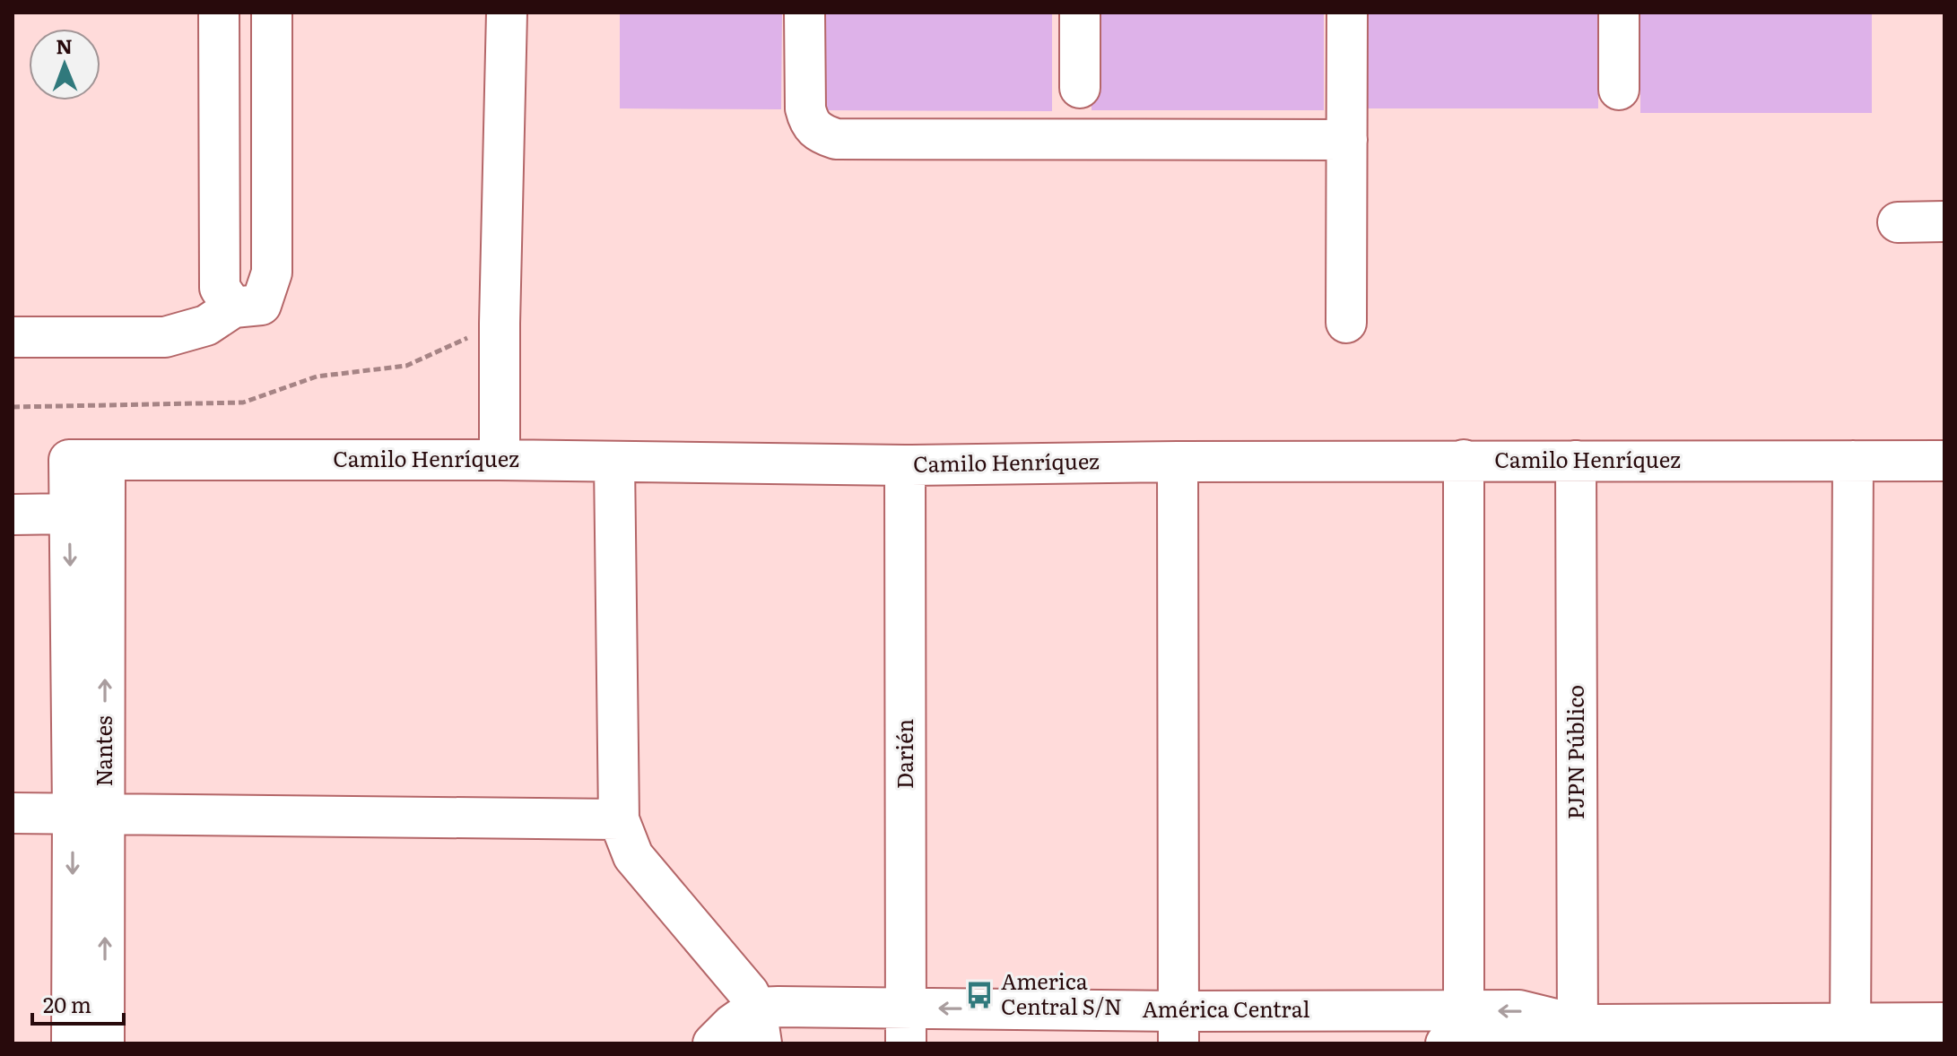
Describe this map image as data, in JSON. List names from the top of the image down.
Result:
{
  "streets": {
    "street": [
      "Camilo Henríquez",
      "Nantes",
      "PJPN Público",
      "Darién",
      "América Central"
    ]
  },
  "crossings": [
    ["Camilo Henríquez", "Nantes"],
    ["Camilo Henríquez", "PJPN Público"],
    ["Camilo Henríquez", "Darién"],
    ["PJPN Público", "América Central"],
    ["Darién", "América Central"]
  ],
  "places": {
    "bus stop": ["America Central S/N"]
  },
  "scale_bar": "20 m",
  "north": "top"
}
